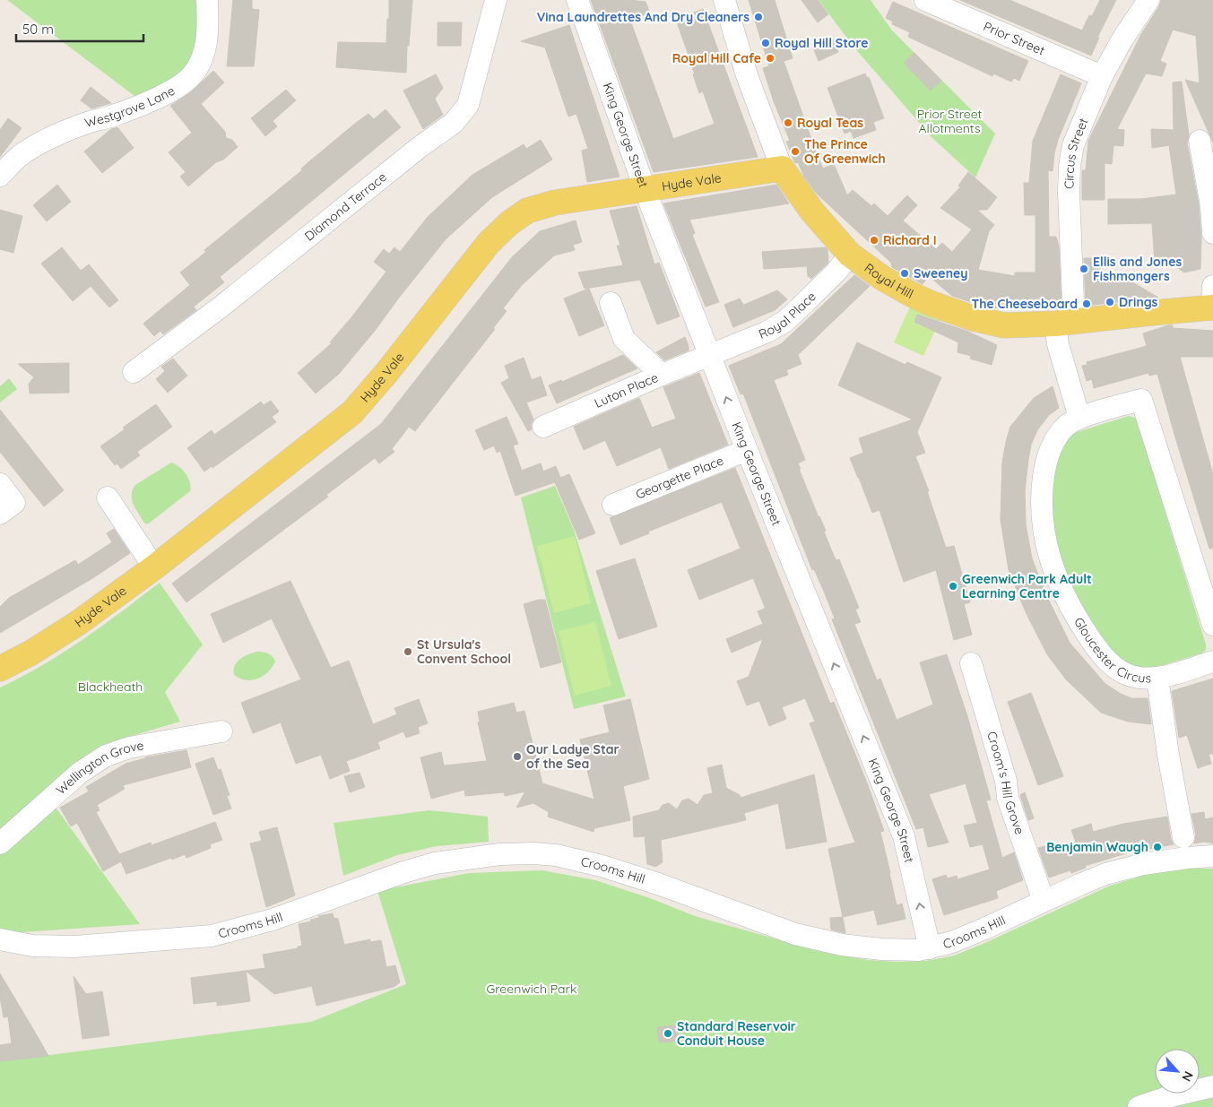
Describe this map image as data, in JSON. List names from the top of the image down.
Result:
{
  "streets": {
    "main road": ["Hyde Vale", "Royal Hill"],
    "street": [
      "Prior Street",
      "Westgrove Lane",
      "King George Street",
      "Circus Street",
      "Diamond Terrace",
      "Royal Place",
      "Luton Place",
      "Georgette Place",
      "Gloucester Circus",
      "Wellington Grove",
      "Croom's Hill Grove",
      "Crooms Hill"
    ]
  },
  "crossings": [
    ["Prior Street", "Circus Street"],
    ["King George Street", "Hyde Vale"],
    ["King George Street", "Royal Place"],
    ["King George Street", "Luton Place"],
    ["King George Street", "Georgette Place"],
    ["King George Street", "Crooms Hill"],
    ["Circus Street", "Royal Hill"],
    ["Hyde Vale", "Royal Hill"],
    ["Royal Hill", "Royal Place"],
    ["Royal Place", "Luton Place"],
    ["Croom's Hill Grove", "Crooms Hill"]
  ],
  "one_way": ["King George Street"],
  "parks": ["Prior Street Allotments", "Blackheath", "Greenwich Park"],
  "places": [
    "Vina Laundrettes And Dry Cleaners",
    "Royal Hill Store",
    "Royal Hill Cafe",
    "Royal Teas",
    "The Prince Of Greenwich",
    "Richard I",
    "Ellis and Jones Fishmongers",
    "Sweeney",
    "Drings",
    "The Cheeseboard",
    "Greenwich Park Adult Learning Centre",
    "St Ursula's Convent School",
    "Our Ladye Star of the Sea",
    "Benjamin Waugh",
    "Standard Reservoir Conduit House"
  ],
  "scale_bar": "50 m",
  "north": "bottom right"
}
